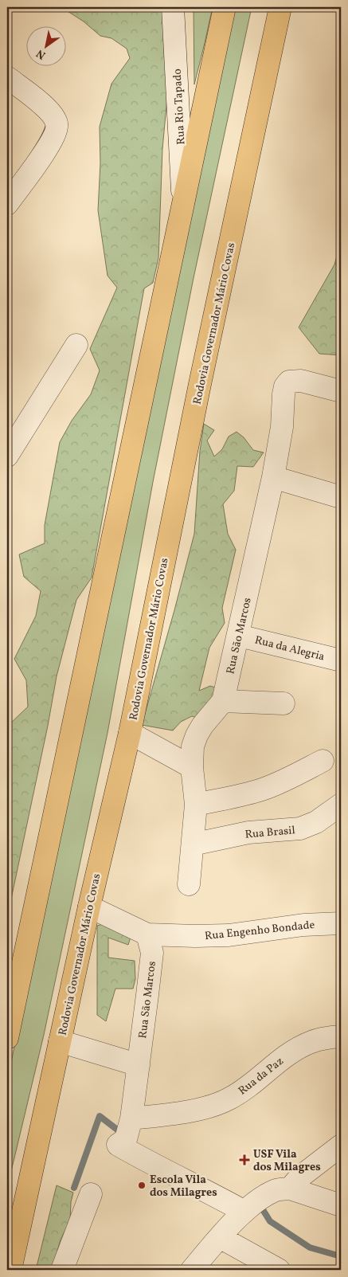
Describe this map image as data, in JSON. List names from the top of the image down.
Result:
{
  "streets": {
    "highway": ["Rodovia Governador Mário Covas"],
    "street": [
      "Rua Rio Tapado",
      "Rua São Marcos",
      "Rua da Alegria",
      "Rua Brasil",
      "Rua Engenho Bondade",
      "Rua da Paz"
    ]
  },
  "crossings": [
    ["Rodovia Governador Mário Covas", "Rua Engenho Bondade"],
    ["Rua São Marcos", "Rua da Alegria"],
    ["Rua São Marcos", "Rua Brasil"],
    ["Rua São Marcos", "Rua Engenho Bondade"],
    ["Rua São Marcos", "Rua da Paz"]
  ],
  "places": {
    "health": ["USF Vila dos Milagres"],
    "other": ["Escola Vila dos Milagres"]
  },
  "north": "bottom left"
}
